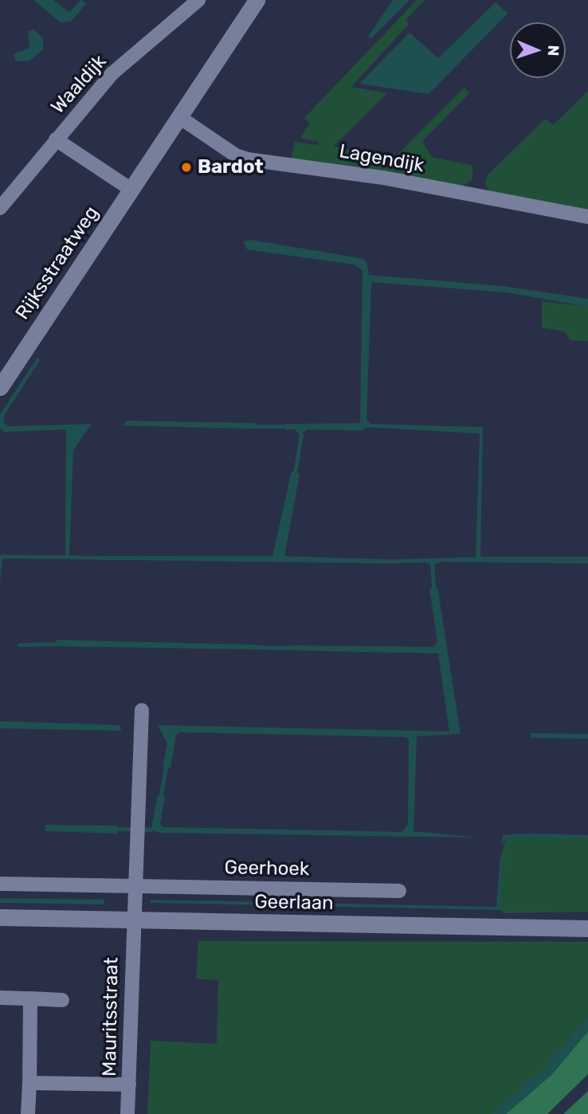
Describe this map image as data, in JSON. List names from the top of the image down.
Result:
{
  "streets": {
    "street": [
      "Waaldijk",
      "Lagendijk",
      "Rijksstraatweg",
      "Geerhoek",
      "Geerlaan",
      "Mauritsstraat"
    ]
  },
  "crossings": [
    ["Lagendijk", "Rijksstraatweg"],
    ["Geerlaan", "Mauritsstraat"]
  ],
  "places": ["Bardot"],
  "north": "right"
}
